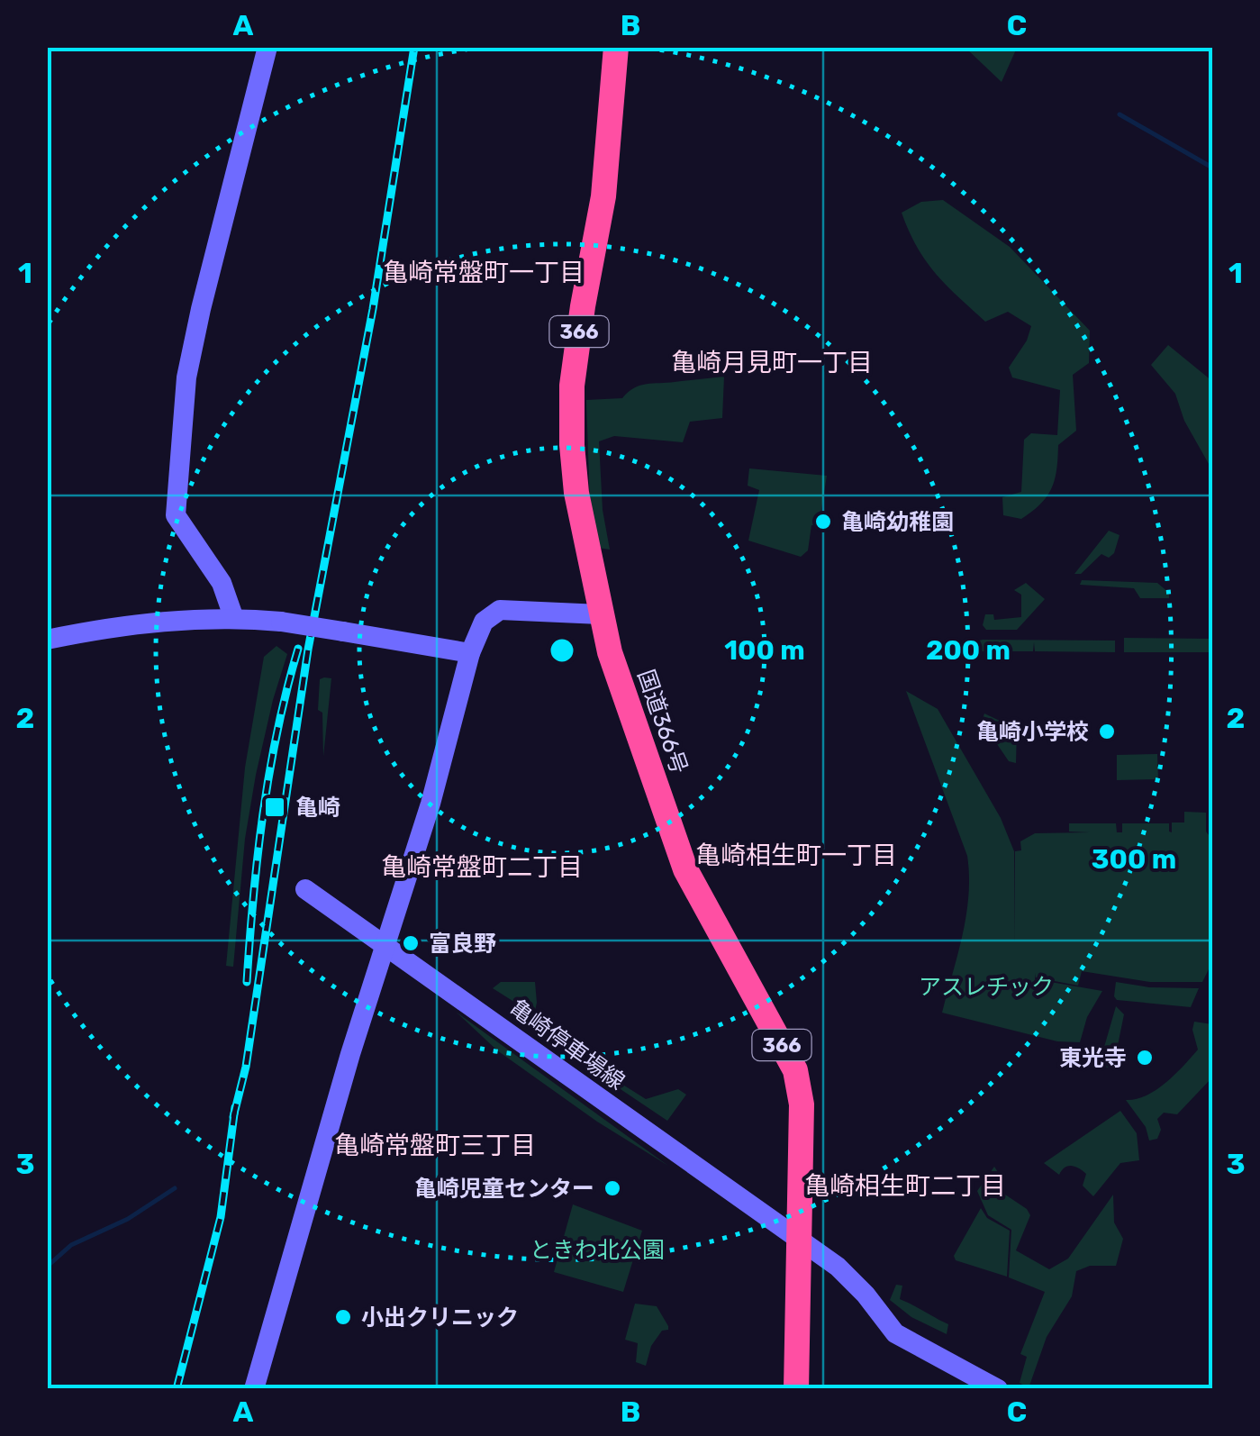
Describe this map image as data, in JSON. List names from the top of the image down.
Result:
{
  "streets": {
    "highway": ["366", "国道366号"],
    "street": ["亀崎停車場線"]
  },
  "crossings": [
    ["国道366号", "亀崎停車場線"]
  ],
  "districts": [
    "亀崎常盤町一丁目",
    "亀崎月見町一丁目",
    "亀崎相生町一丁目",
    "亀崎常盤町二丁目",
    "亀崎常盤町三丁目",
    "亀崎相生町二丁目"
  ],
  "parks": ["アスレチック", "ときわ北公園"],
  "places": {
    "other": [
      "亀崎幼稚園",
      "亀崎小学校",
      "富良野",
      "東光寺",
      "亀崎児童センター",
      "小出クリニック"
    ],
    "transit": ["亀崎"]
  },
  "grid": {
    "columns": ["A", "B", "C"],
    "rows": ["1", "2", "3"]
  },
  "rings": ["100 m", "200 m", "300 m"]
}
